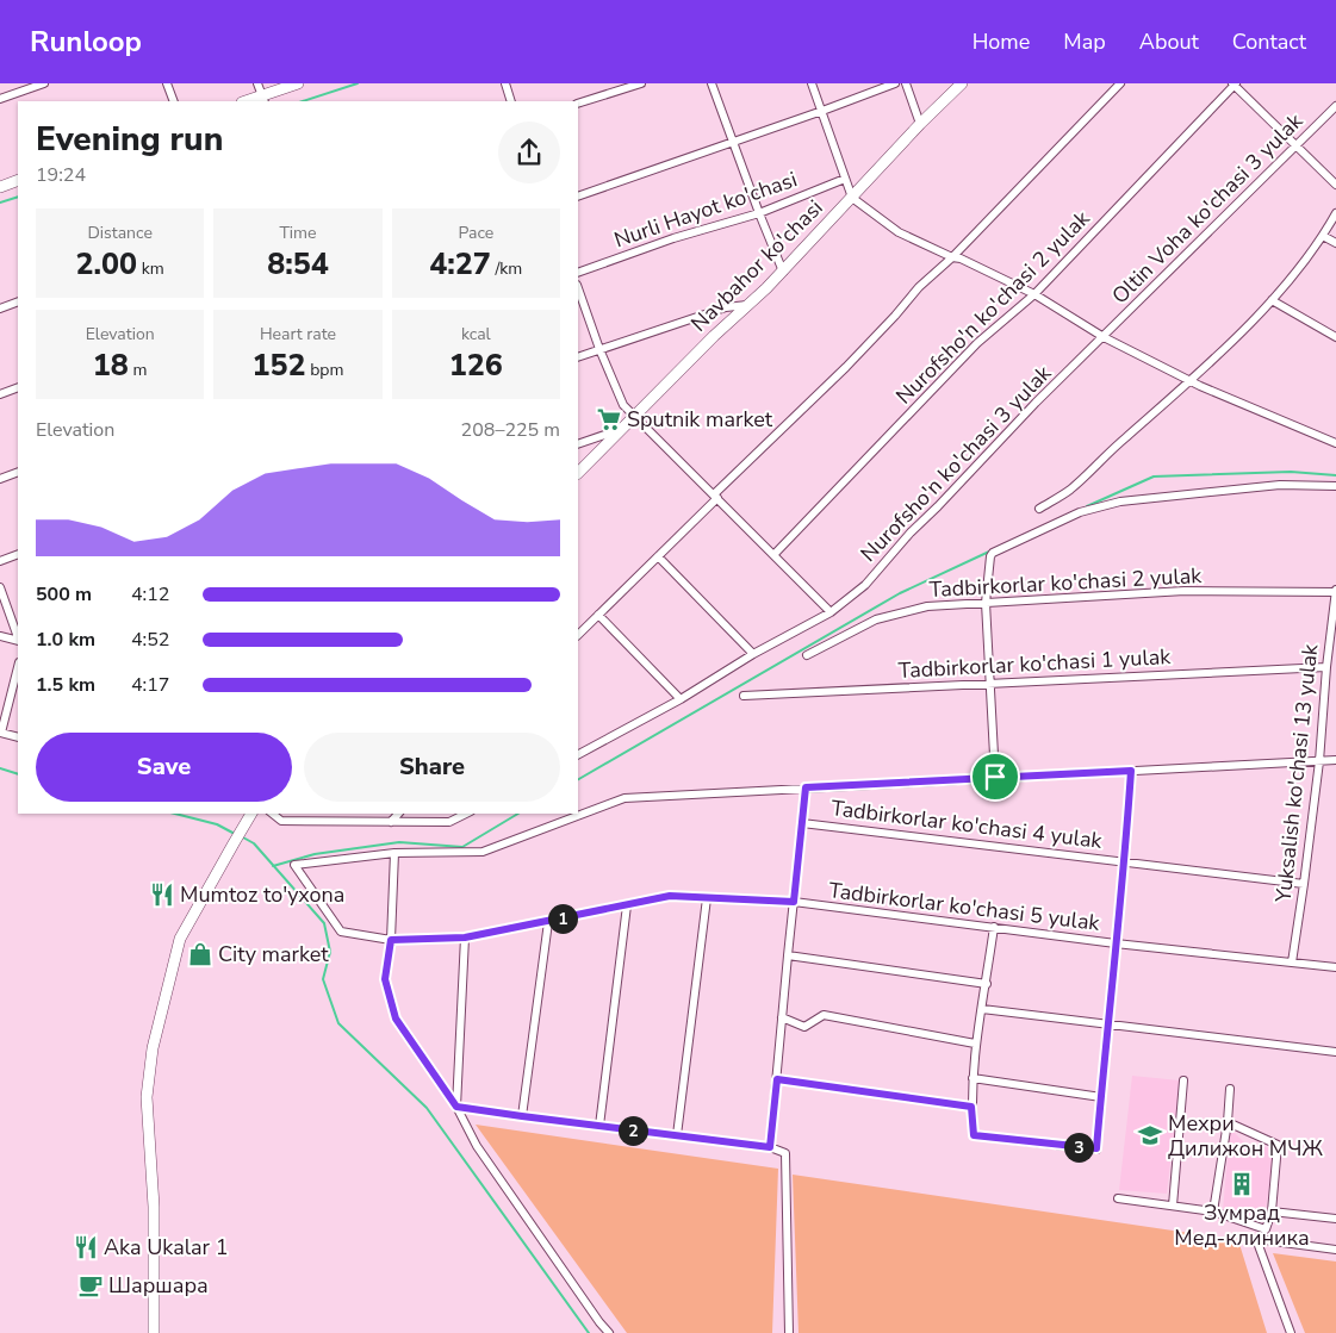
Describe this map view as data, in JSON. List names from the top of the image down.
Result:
{
  "streets": {
    "main road": ["Navbahor ko'chasi"],
    "street": [
      "Oltin Voha ko'chasi 3 yulak",
      "Nurli Hayot ko'chasi",
      "Nurofsho'n ko'chasi 2 yulak",
      "Nurofsho'n ko'chasi 3 yulak",
      "Tadbirkorlar ko'chasi 2 yulak",
      "Tadbirkorlar ko'chasi 1 yulak",
      "Yuksalish ko'chasi 13 yulak",
      "Tadbirkorlar ko'chasi 4 yulak",
      "Tadbirkorlar ko'chasi 5 yulak"
    ]
  },
  "crossings": [
    ["Oltin Voha ko'chasi 3 yulak", "Nurofsho'n ko'chasi 3 yulak"],
    ["Tadbirkorlar ko'chasi 2 yulak", "Yuksalish ko'chasi 13 yulak"],
    ["Tadbirkorlar ko'chasi 1 yulak", "Yuksalish ko'chasi 13 yulak"],
    ["Yuksalish ko'chasi 13 yulak", "Tadbirkorlar ko'chasi 4 yulak"],
    ["Yuksalish ko'chasi 13 yulak", "Tadbirkorlar ko'chasi 5 yulak"]
  ],
  "places": {
    "supermarket": ["Sputnik market"],
    "restaurant": ["Mumtoz to'yxona", "Aka Ukalar 1"],
    "shop": ["City market"],
    "school or university": ["Мехри Дилижон МЧЖ"],
    "building": ["Зумрад Мед-клиника"],
    "cafe": ["Шаршара"]
  },
  "page": {
    "header": "Runloop",
    "nav": [
      "Home",
      "Map",
      "About",
      "Contact"
    ],
    "heading": ["Evening run", "19:24"],
    "stats": [
      ["Distance", "2.00 km"],
      ["Time", "8:54"],
      ["Pace", "4:27 /km"],
      ["Elevation", "18 m"],
      ["Heart rate", "152 bpm"],
      ["kcal", "126"]
    ],
    "chart": ["Elevation", "208–225 m"],
    "list": [
      {
        "name": "500 m",
        "note": "4:12"
      },
      {
        "name": "1.0 km",
        "note": "4:52"
      },
      {
        "name": "1.5 km",
        "note": "4:17"
      }
    ],
    "buttons": ["Save", "Share"],
    "pins": ["1", "2", "3"]
  }
}
